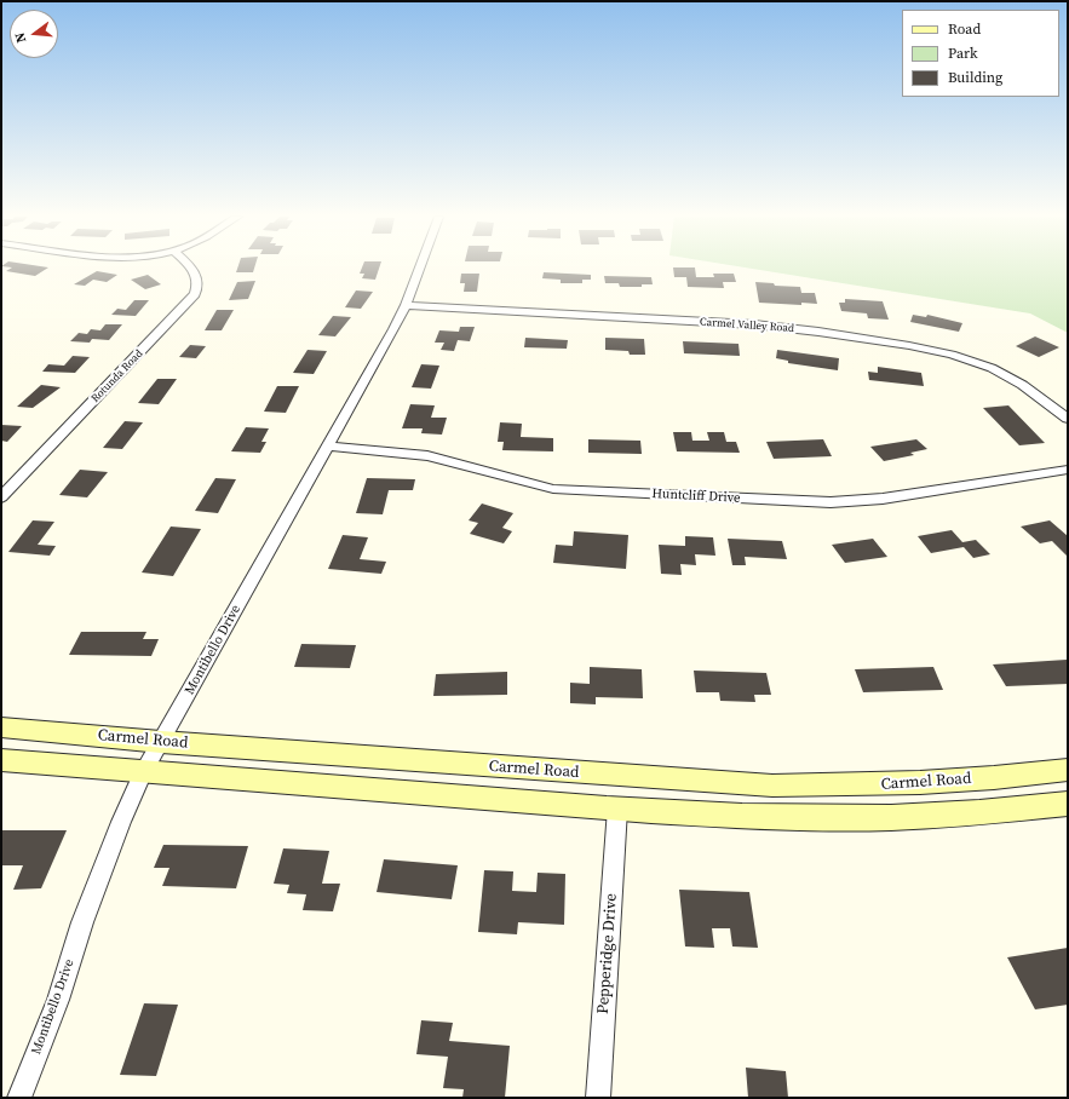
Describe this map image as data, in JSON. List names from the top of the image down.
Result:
{
  "streets": {
    "main road": ["Carmel Road"],
    "street": [
      "Carmel Valley Road",
      "Rotunda Road",
      "Huntcliff Drive",
      "Montibello Drive",
      "Pepperidge Drive"
    ]
  },
  "crossings": [
    ["Carmel Valley Road", "Montibello Drive"],
    ["Huntcliff Drive", "Montibello Drive"],
    ["Montibello Drive", "Carmel Road"]
  ],
  "legend": ["Road", "Park", "Building"],
  "north": "left"
}
